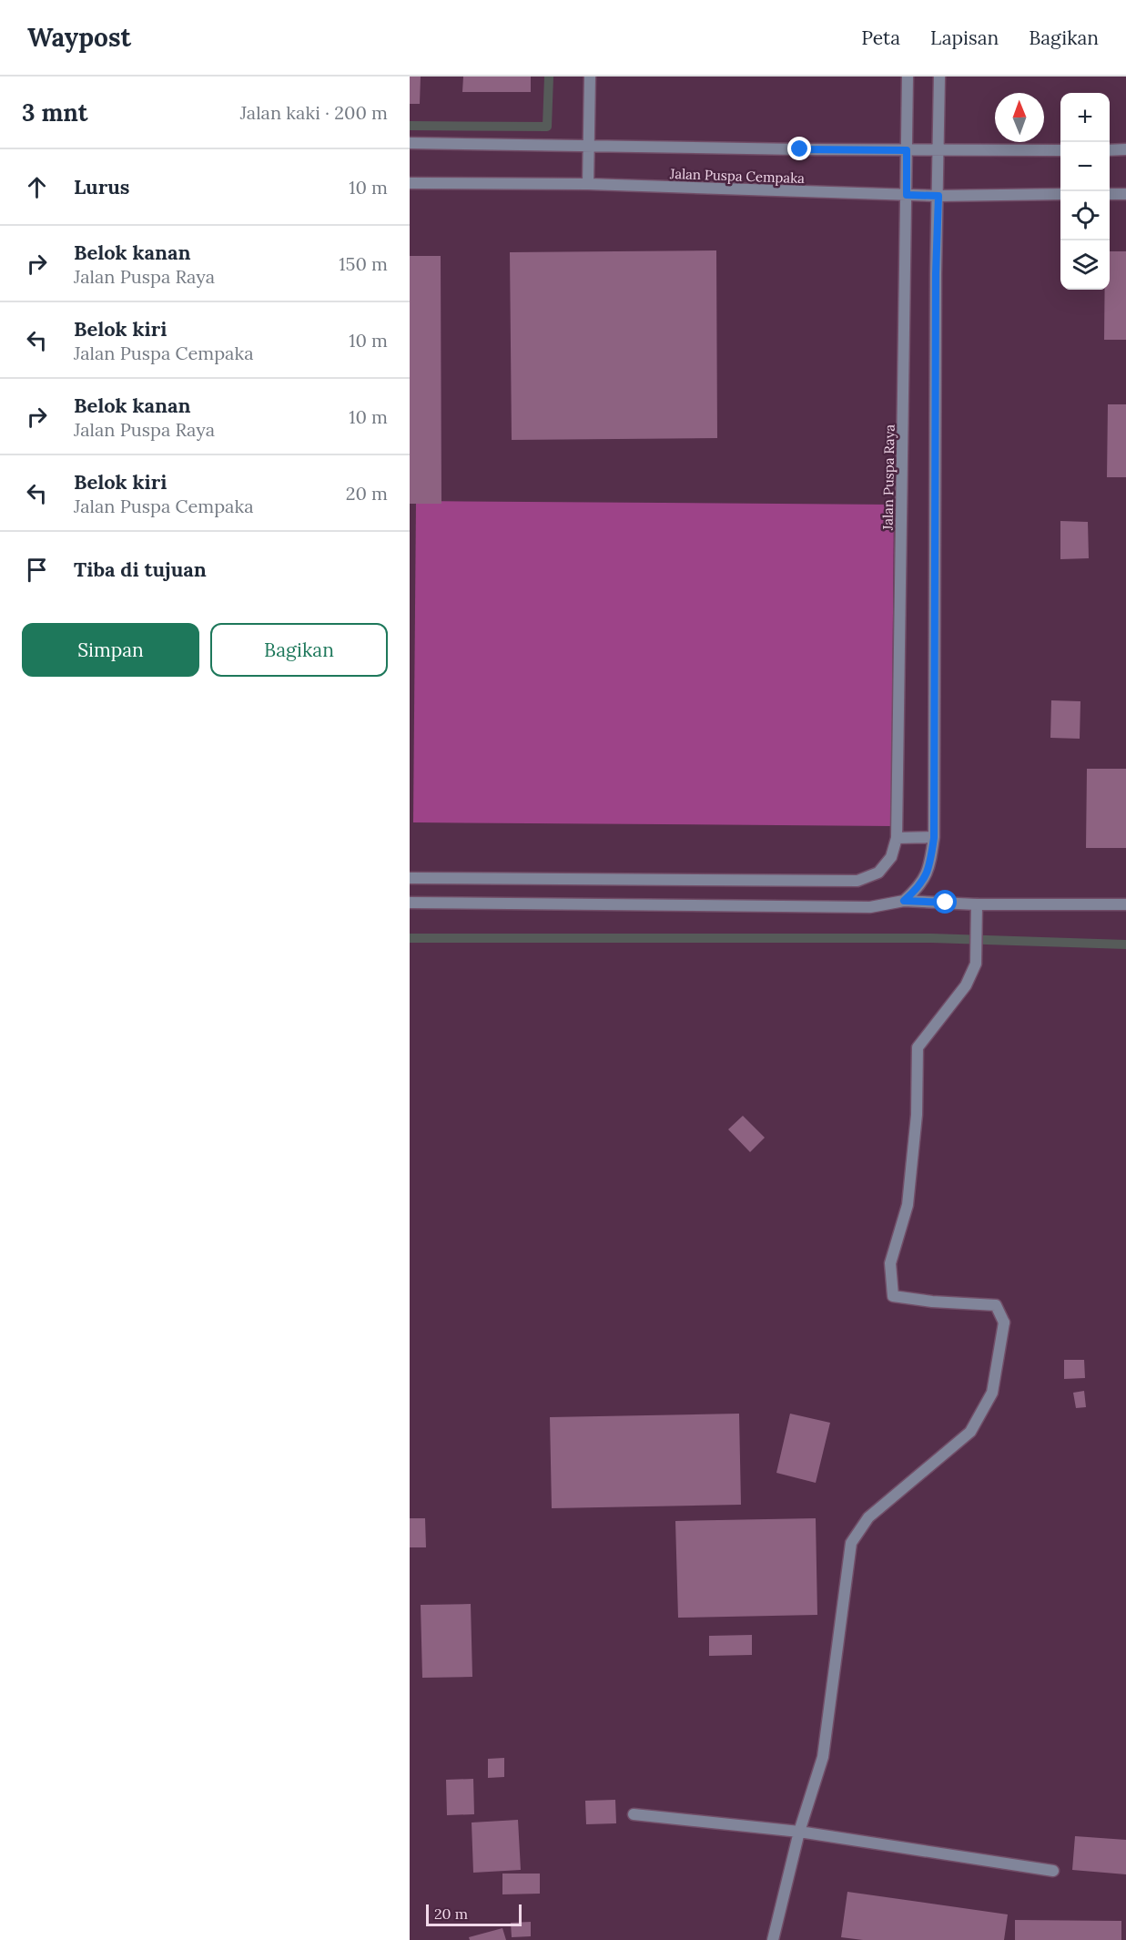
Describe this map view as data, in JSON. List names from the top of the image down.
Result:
{
  "streets": {
    "street": ["Jalan Puspa Cempaka", "Jalan Puspa Raya"]
  },
  "crossings": [
    ["Jalan Puspa Cempaka", "Jalan Puspa Raya"]
  ],
  "scale_bar": "20 m",
  "north": "top",
  "page": {
    "header": "Waypost",
    "nav": ["Peta", "Lapisan", "Bagikan"],
    "heading": ["3 mnt", "Jalan kaki · 200 m"],
    "map_buttons": ["+", "−"],
    "list": [
      ["Lurus", "10 m"],
      ["Belok kanan", "Jalan Puspa Raya", "150 m"],
      ["Belok kiri", "Jalan Puspa Cempaka", "10 m"],
      ["Belok kanan", "Jalan Puspa Raya", "10 m"],
      ["Belok kiri", "Jalan Puspa Cempaka", "20 m"],
      "Tiba di tujuan"
    ],
    "buttons": ["Simpan", "Bagikan"],
    "scale": "20 m"
  }
}
